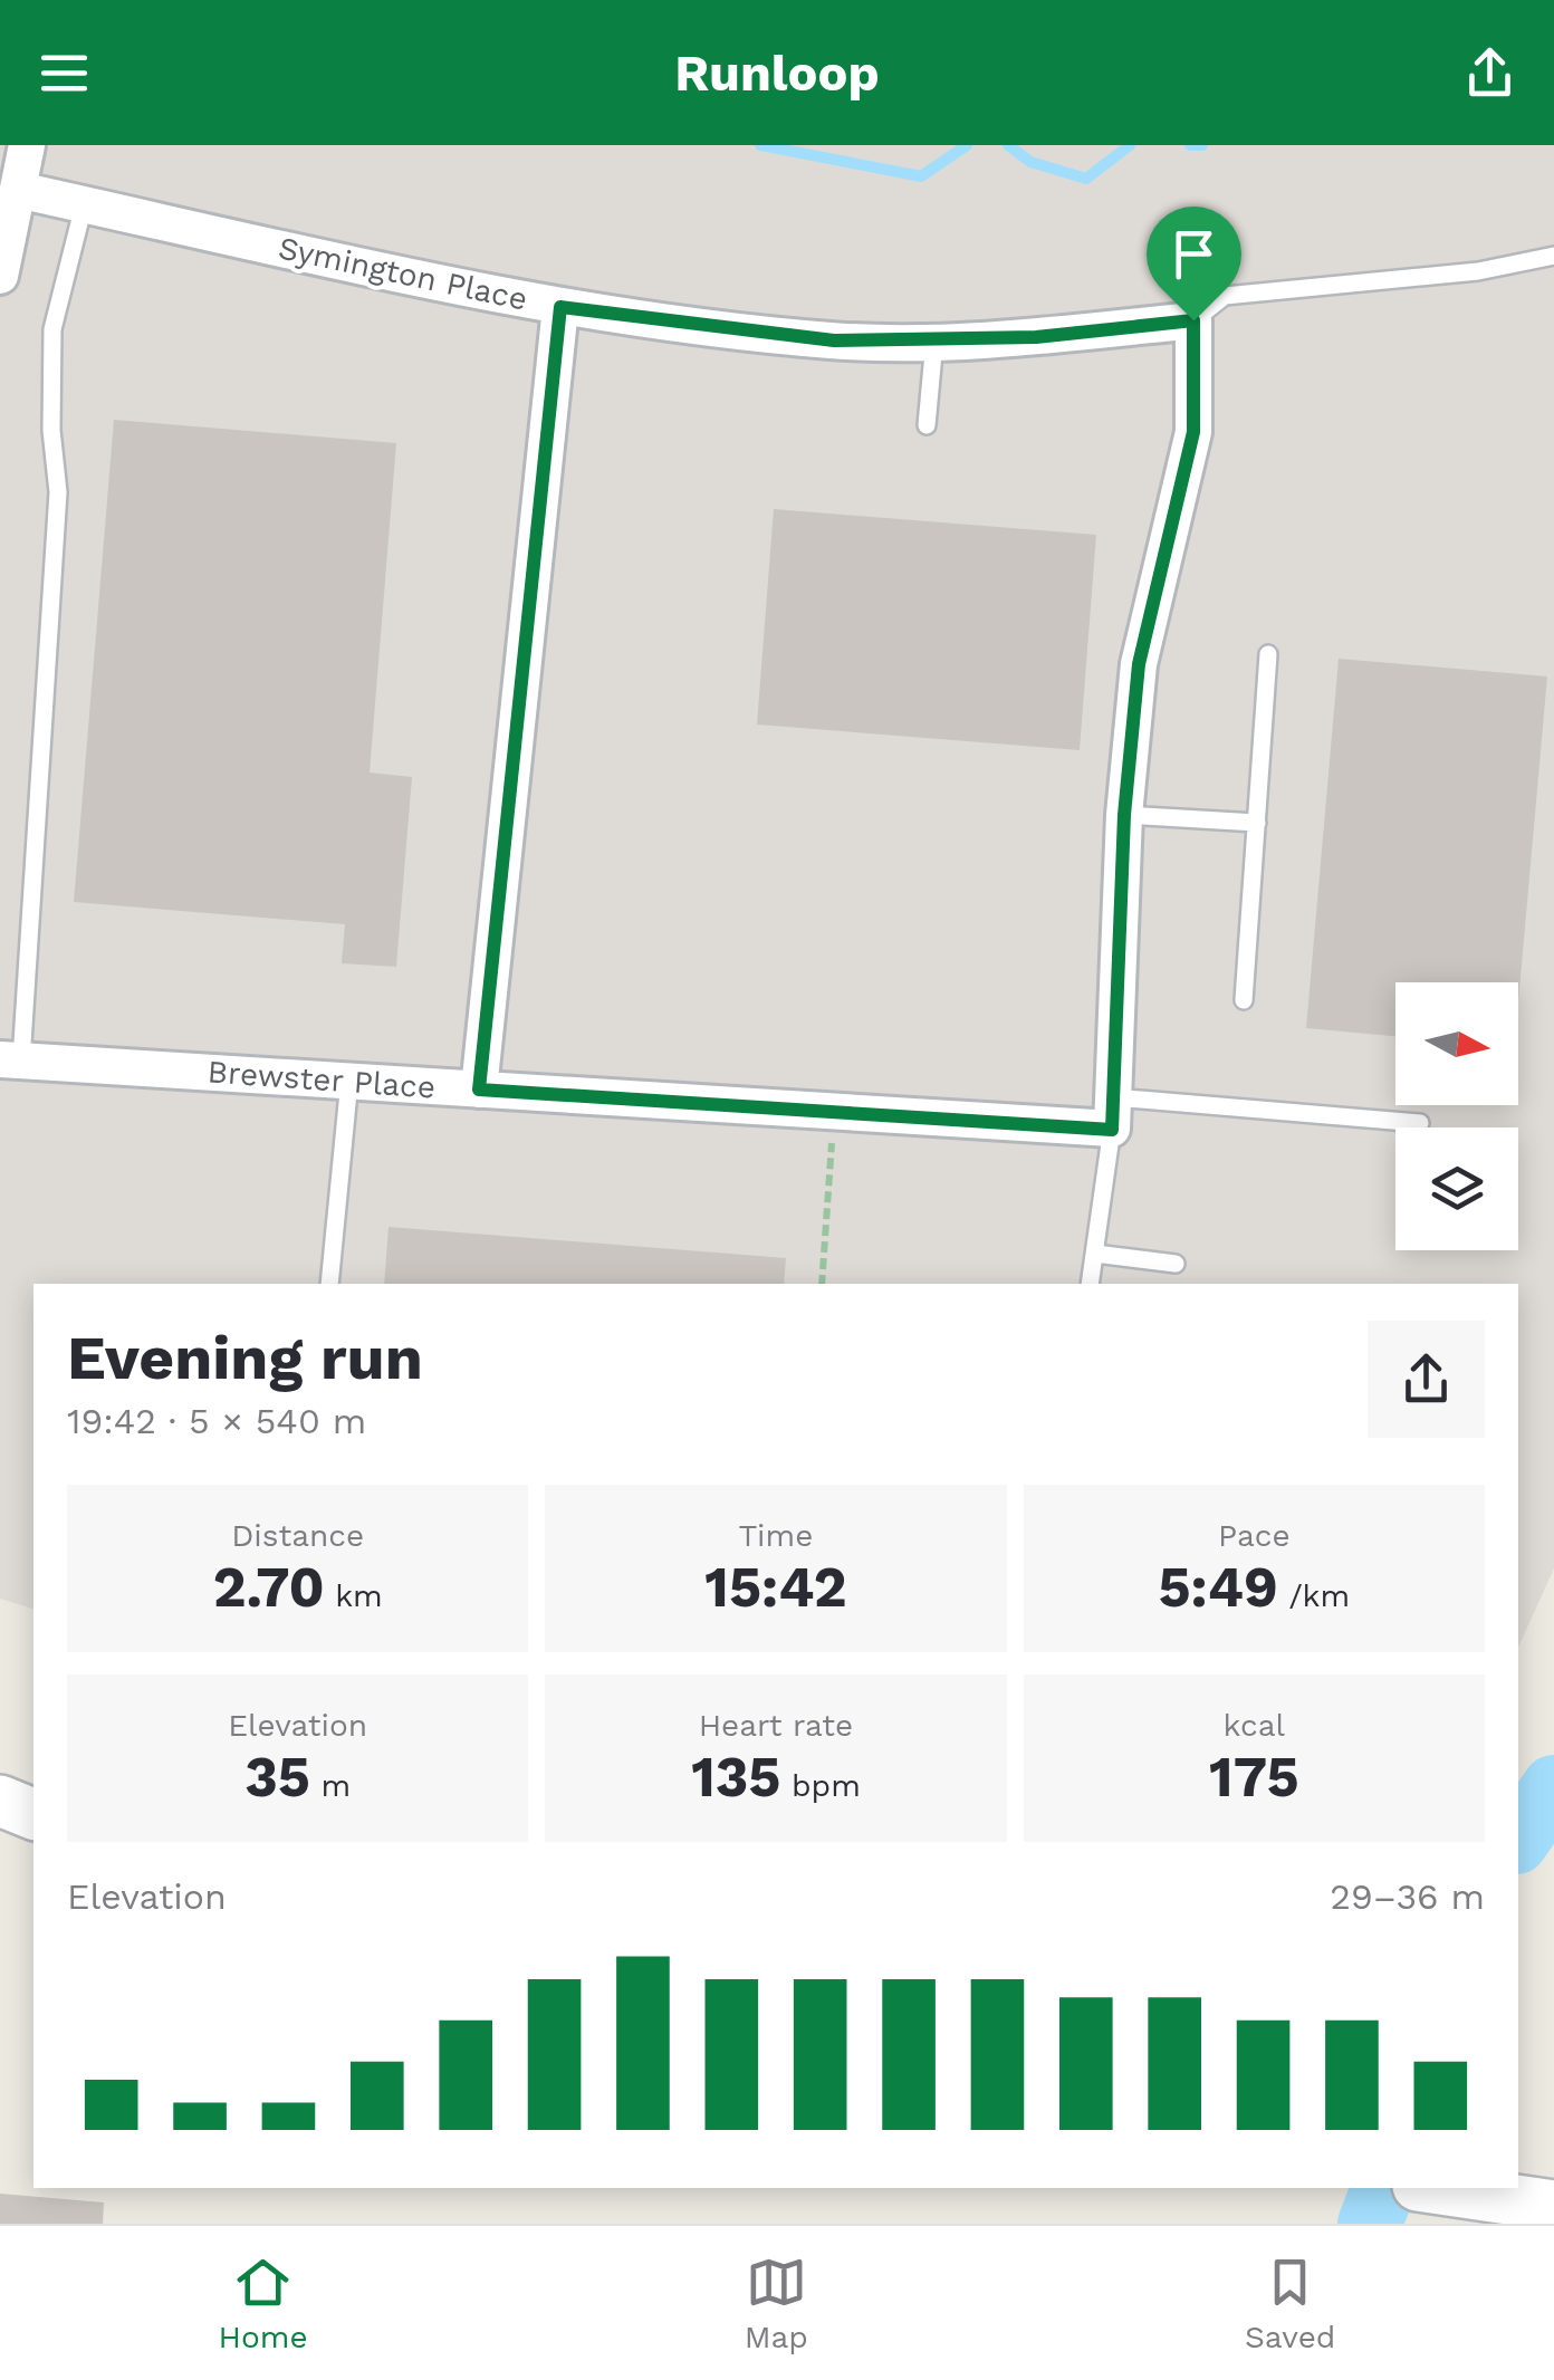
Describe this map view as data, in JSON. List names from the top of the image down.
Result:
{
  "streets": {
    "street": ["Symington Place", "Brewster Place"]
  },
  "north": "right",
  "page": {
    "header": "Runloop",
    "heading": ["Evening run", "19:42 · 5 × 540 m"],
    "stats": [
      ["Distance", "2.70 km"],
      ["Time", "15:42"],
      ["Pace", "5:49 /km"],
      ["Elevation", "35 m"],
      ["Heart rate", "135 bpm"],
      ["kcal", "175"]
    ],
    "chart": ["Elevation", "29–36 m"],
    "tabs": ["Home", "Map", "Saved"]
  }
}
